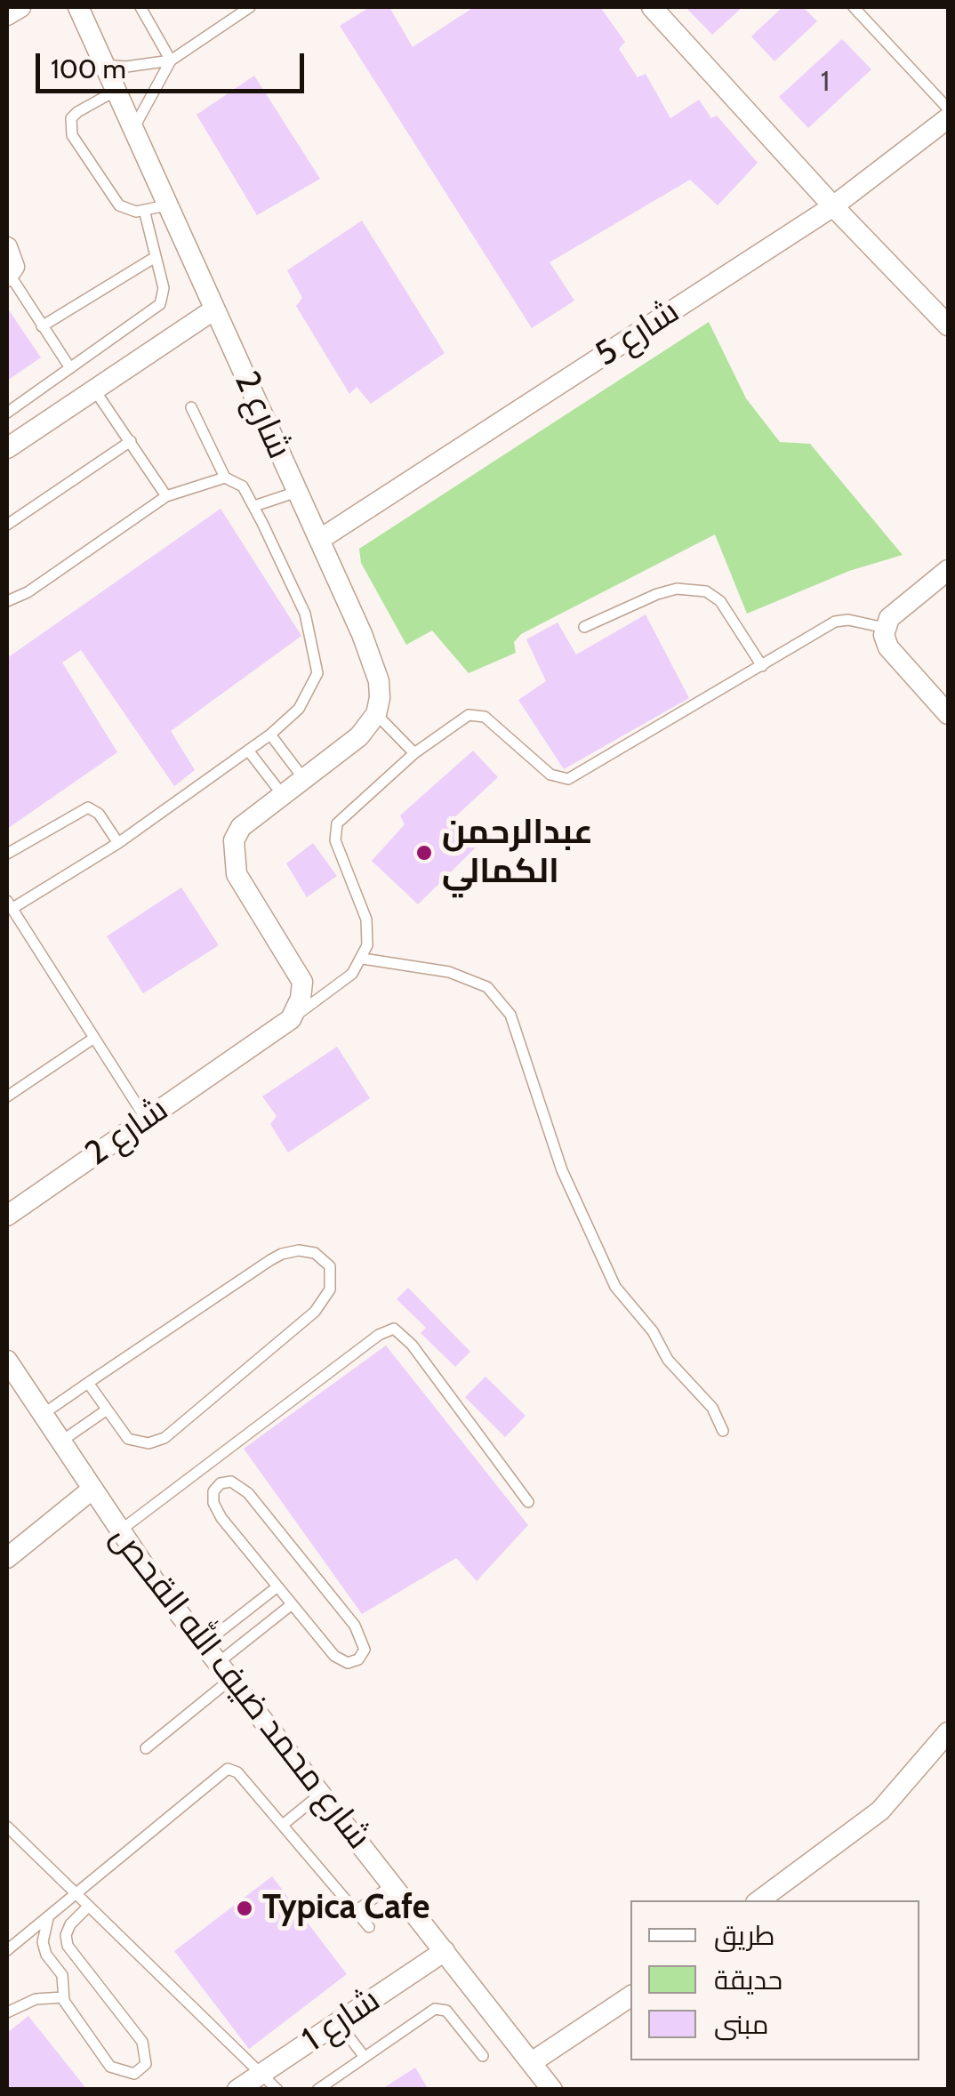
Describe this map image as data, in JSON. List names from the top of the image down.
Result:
{
  "streets": {
    "street": [
      "شارع 5",
      "شارع 2",
      "شارع محمد ضيف الله القحص",
      "شارع 1"
    ]
  },
  "crossings": [
    ["شارع 5", "شارع 2"],
    ["شارع محمد ضيف الله القحص", "شارع 1"]
  ],
  "places": ["عبدالرحمن الكمالي", "Typica Cafe"],
  "house_numbers": ["1"],
  "legend": ["طريق", "حديقة", "مبنى"],
  "scale_bar": "100 m"
}
